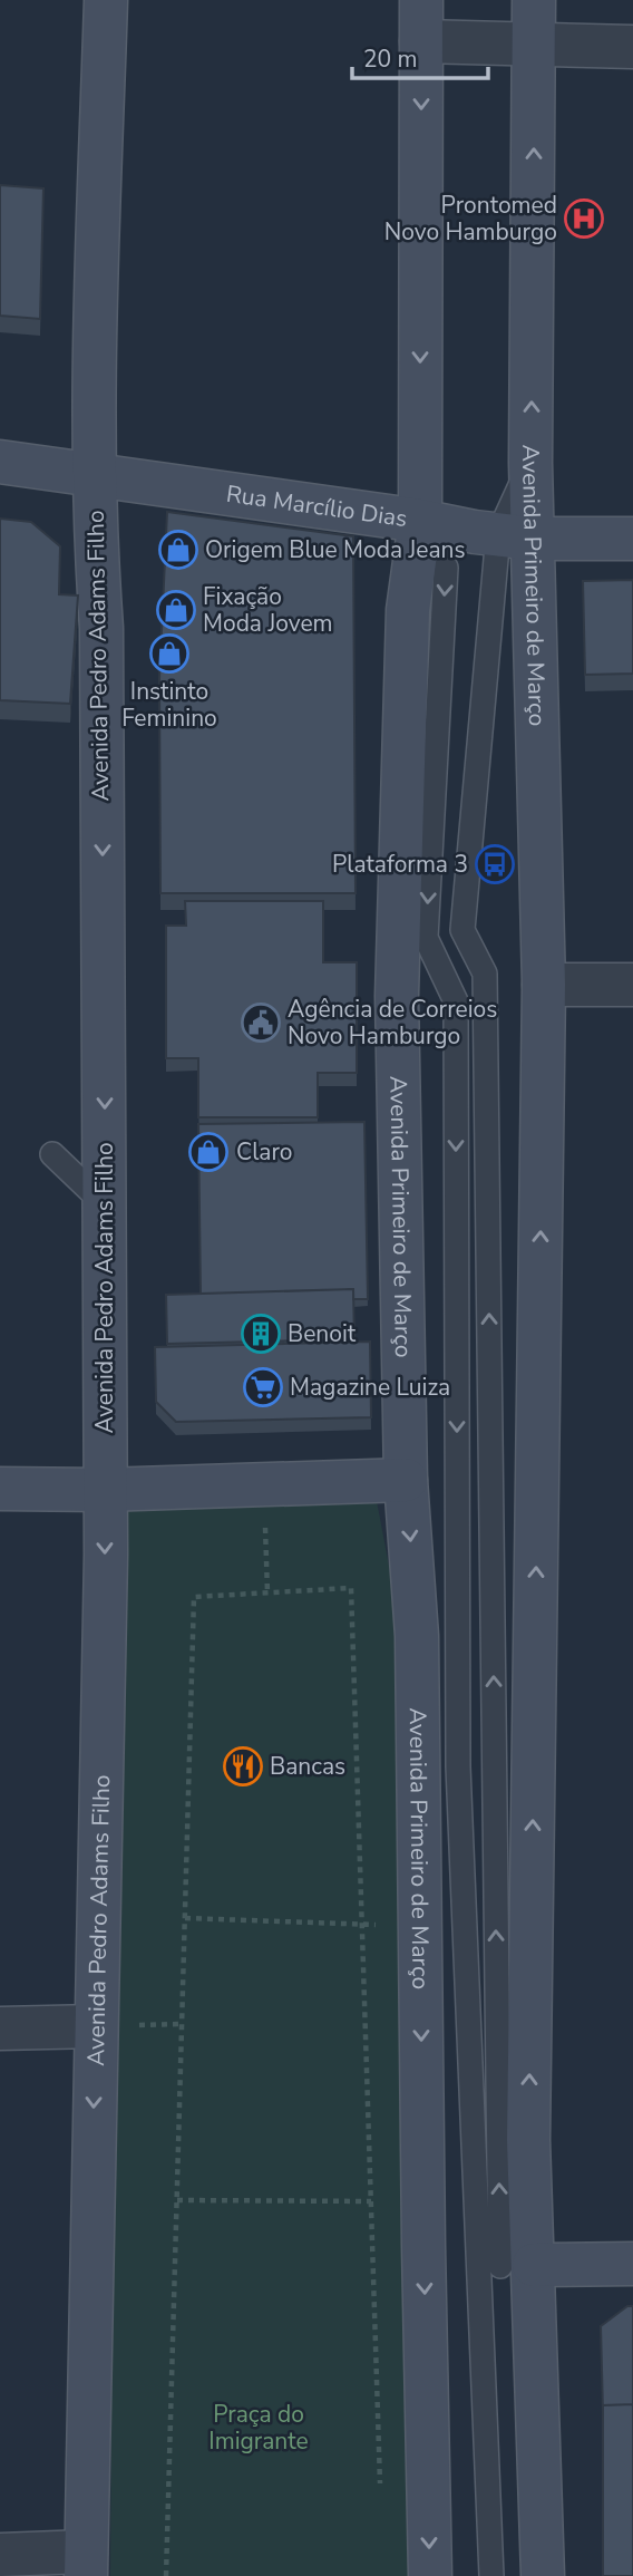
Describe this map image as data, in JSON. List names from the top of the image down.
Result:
{
  "streets": {
    "street": ["Rua Marcílio Dias", "Avenida Primeiro de Março", "Avenida Pedro Adams Filho"]
  },
  "crossings": [
    ["Rua Marcílio Dias", "Avenida Primeiro de Março"],
    ["Rua Marcílio Dias", "Avenida Pedro Adams Filho"]
  ],
  "one_way": ["Avenida Pedro Adams Filho"],
  "parks": ["Praça do Imigrante"],
  "places": {
    "hospital": ["Prontomed Novo Hamburgo"],
    "shop": [
      "Origem Blue Moda Jeans",
      "Fixação Moda Jovem",
      "Instinto Feminino",
      "Claro"
    ],
    "bus stop": ["Plataforma 3"],
    "public building": ["Agência de Correios Novo Hamburgo"],
    "building": ["Benoit"],
    "supermarket": ["Magazine Luiza"],
    "restaurant": ["Bancas"]
  },
  "scale_bar": "20 m"
}
